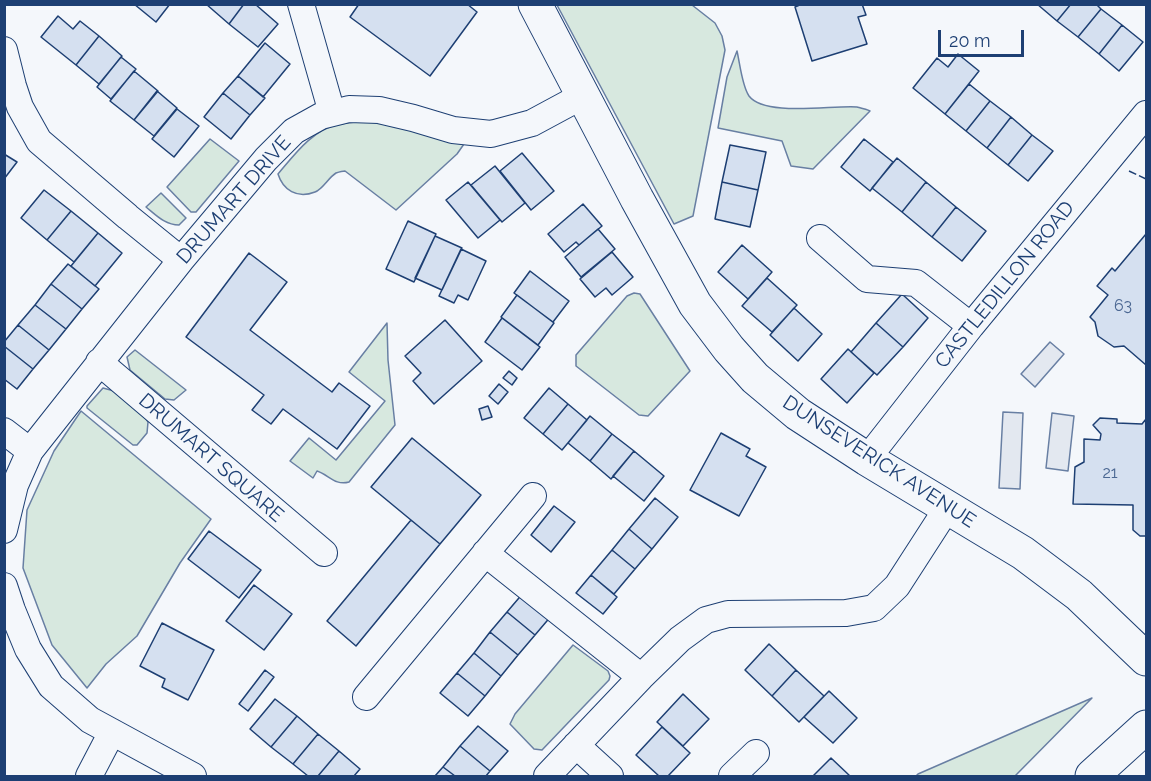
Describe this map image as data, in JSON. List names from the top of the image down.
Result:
{
  "streets": {
    "main road": ["DUNSEVERICK AVENUE"],
    "street": ["DRUMART DRIVE", "CASTLEDILLON ROAD", "DRUMART SQUARE"]
  },
  "crossings": [
    ["DRUMART DRIVE", "DRUMART SQUARE"],
    ["DRUMART DRIVE", "DUNSEVERICK AVENUE"],
    ["CASTLEDILLON ROAD", "DUNSEVERICK AVENUE"]
  ],
  "house_numbers": ["63", "21"],
  "scale_bar": "20 m"
}
